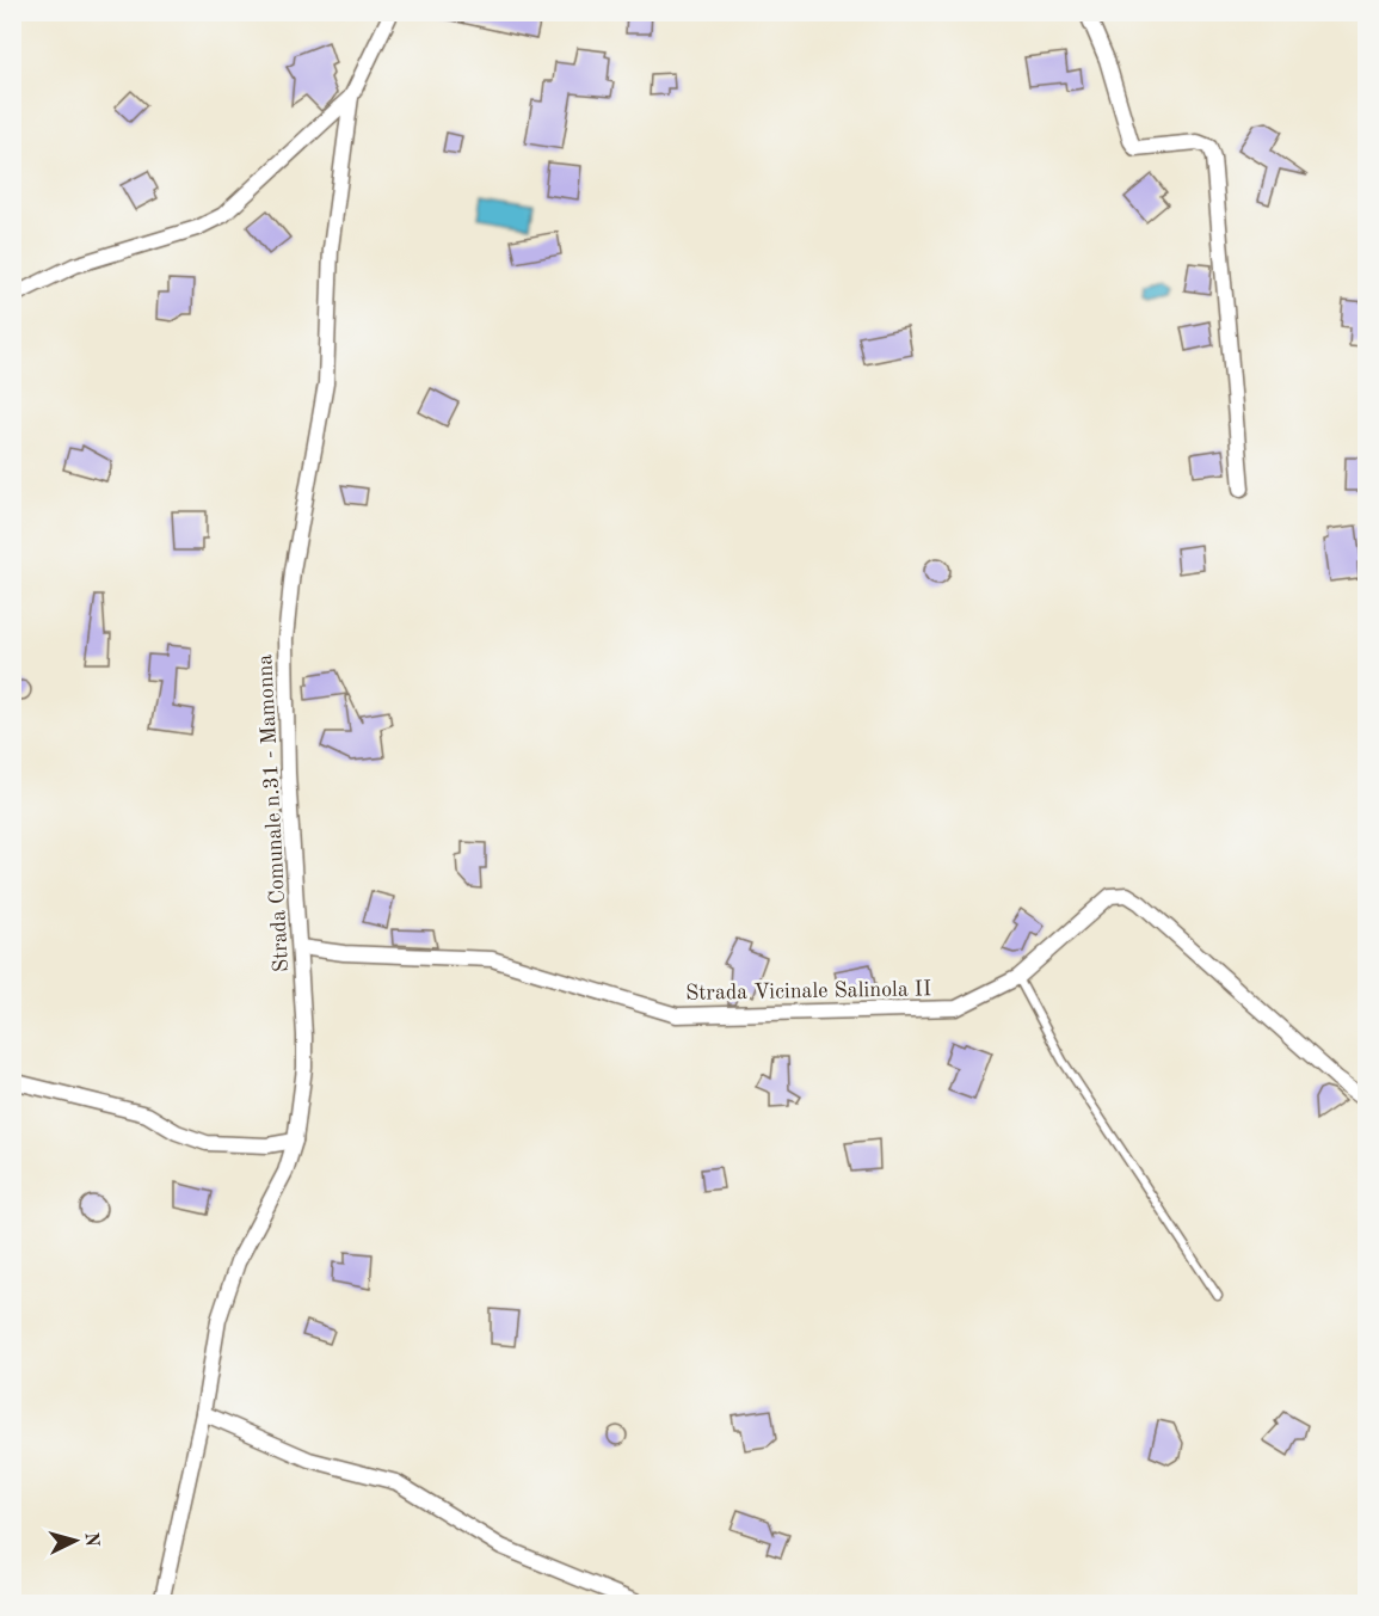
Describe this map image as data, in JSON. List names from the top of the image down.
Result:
{
  "streets": {
    "street": ["Strada Comunale n.31 - Mamonna", "Strada Vicinale Salinola II"]
  },
  "crossings": [
    ["Strada Comunale n.31 - Mamonna", "Strada Vicinale Salinola II"]
  ],
  "north": "right"
}
